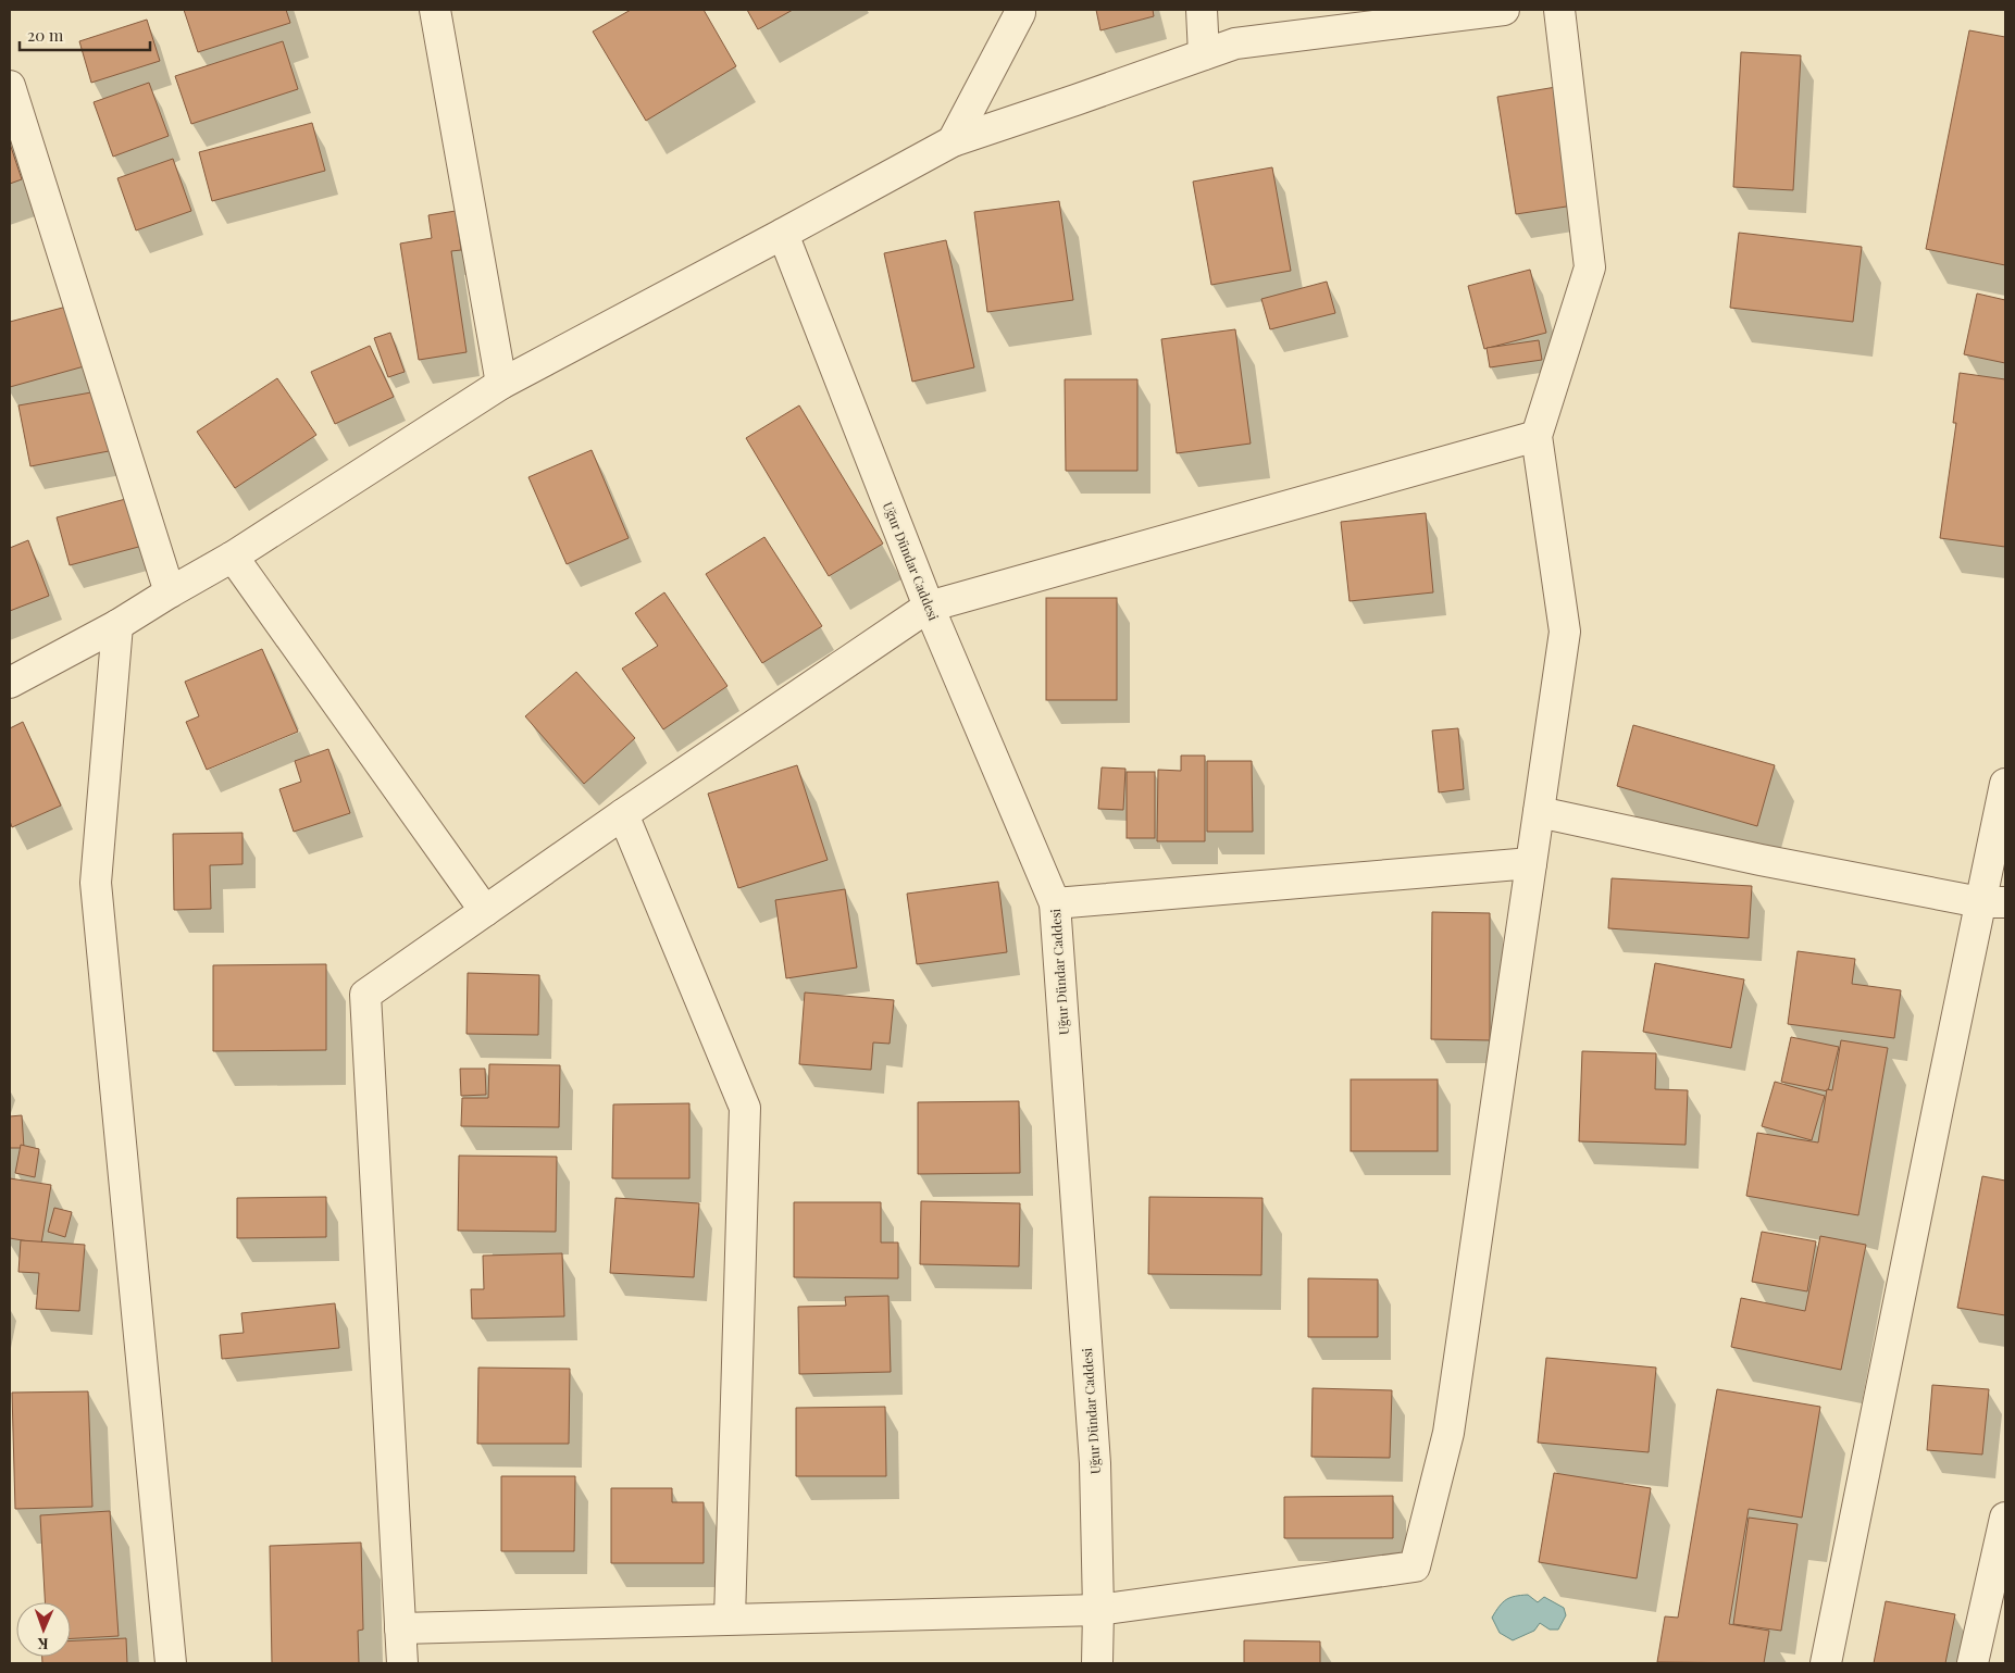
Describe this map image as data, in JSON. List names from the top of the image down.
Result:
{
  "streets": {
    "street": ["Uğur Dündar Caddesi"]
  },
  "scale_bar": "20 m",
  "north": "bottom"
}
